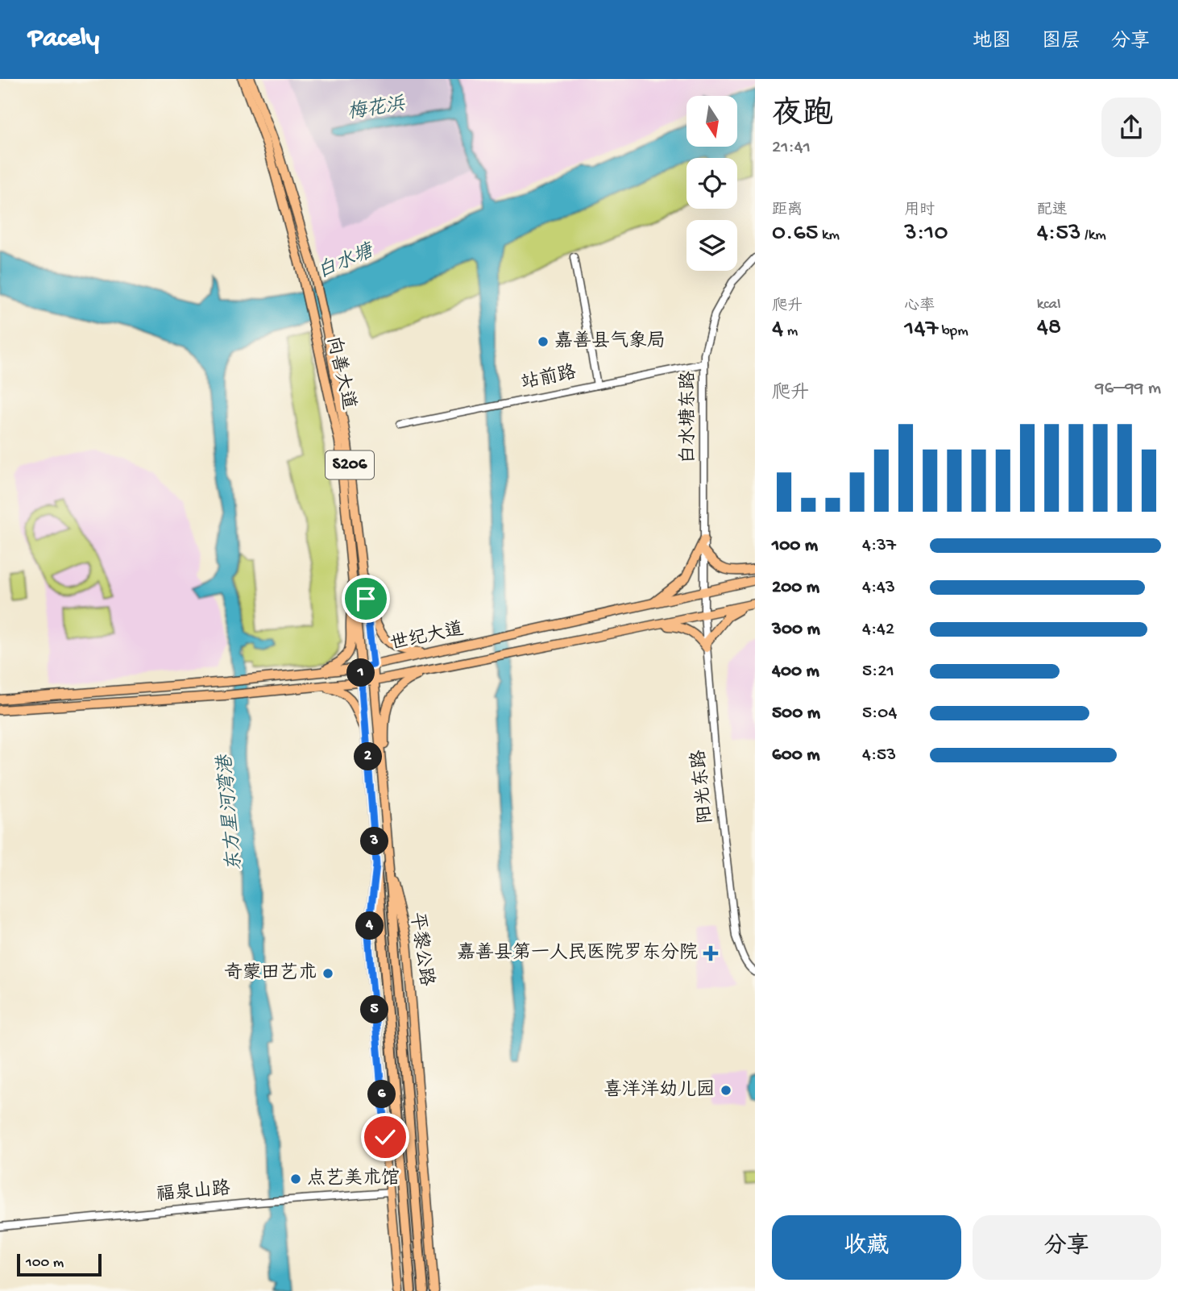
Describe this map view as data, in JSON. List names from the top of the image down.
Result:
{
  "streets": {
    "highway": ["S206"],
    "main road": ["向善大道", "世纪大道", "平黎公路"],
    "street": [
      "站前路",
      "白水塘东路",
      "阳光东路",
      "福泉山路"
    ]
  },
  "crossings": [
    ["向善大道", "S206"],
    ["向善大道", "世纪大道"],
    ["向善大道", "平黎公路"],
    ["站前路", "白水塘东路"],
    ["白水塘东路", "世纪大道"],
    ["白水塘东路", "阳光东路"],
    ["S206", "世纪大道"],
    ["S206", "平黎公路"],
    ["世纪大道", "阳光东路"],
    ["世纪大道", "平黎公路"]
  ],
  "water": ["梅花浜", "白水塘", "东方星河湾港"],
  "places": {
    "other": [
      "嘉善县气象局",
      "奇蒙田艺术",
      "喜洋洋幼儿园",
      "点艺美术馆"
    ],
    "health": ["嘉善县第一人民医院罗东分院"]
  },
  "scale_bar": "100 m",
  "north": "bottom",
  "page": {
    "header": "Pacely",
    "nav": ["地图", "图层", "分享"],
    "heading": ["夜跑", "21:41"],
    "stats": [
      ["距离", "0.65 km"],
      ["用时", "3:10"],
      ["配速", "4:53 /km"],
      ["爬升", "4 m"],
      ["心率", "147 bpm"],
      ["kcal", "48"]
    ],
    "chart": ["爬升", "96–99 m"],
    "list": [
      {
        "name": "100 m",
        "note": "4:37"
      },
      {
        "name": "200 m",
        "note": "4:43"
      },
      {
        "name": "300 m",
        "note": "4:42"
      },
      {
        "name": "400 m",
        "note": "5:21"
      },
      {
        "name": "500 m",
        "note": "5:04"
      },
      {
        "name": "600 m",
        "note": "4:53"
      }
    ],
    "pins": [
      "1",
      "2",
      "3",
      "4",
      "5",
      "6"
    ],
    "buttons": ["收藏", "分享"],
    "scale": "100 m"
  }
}
